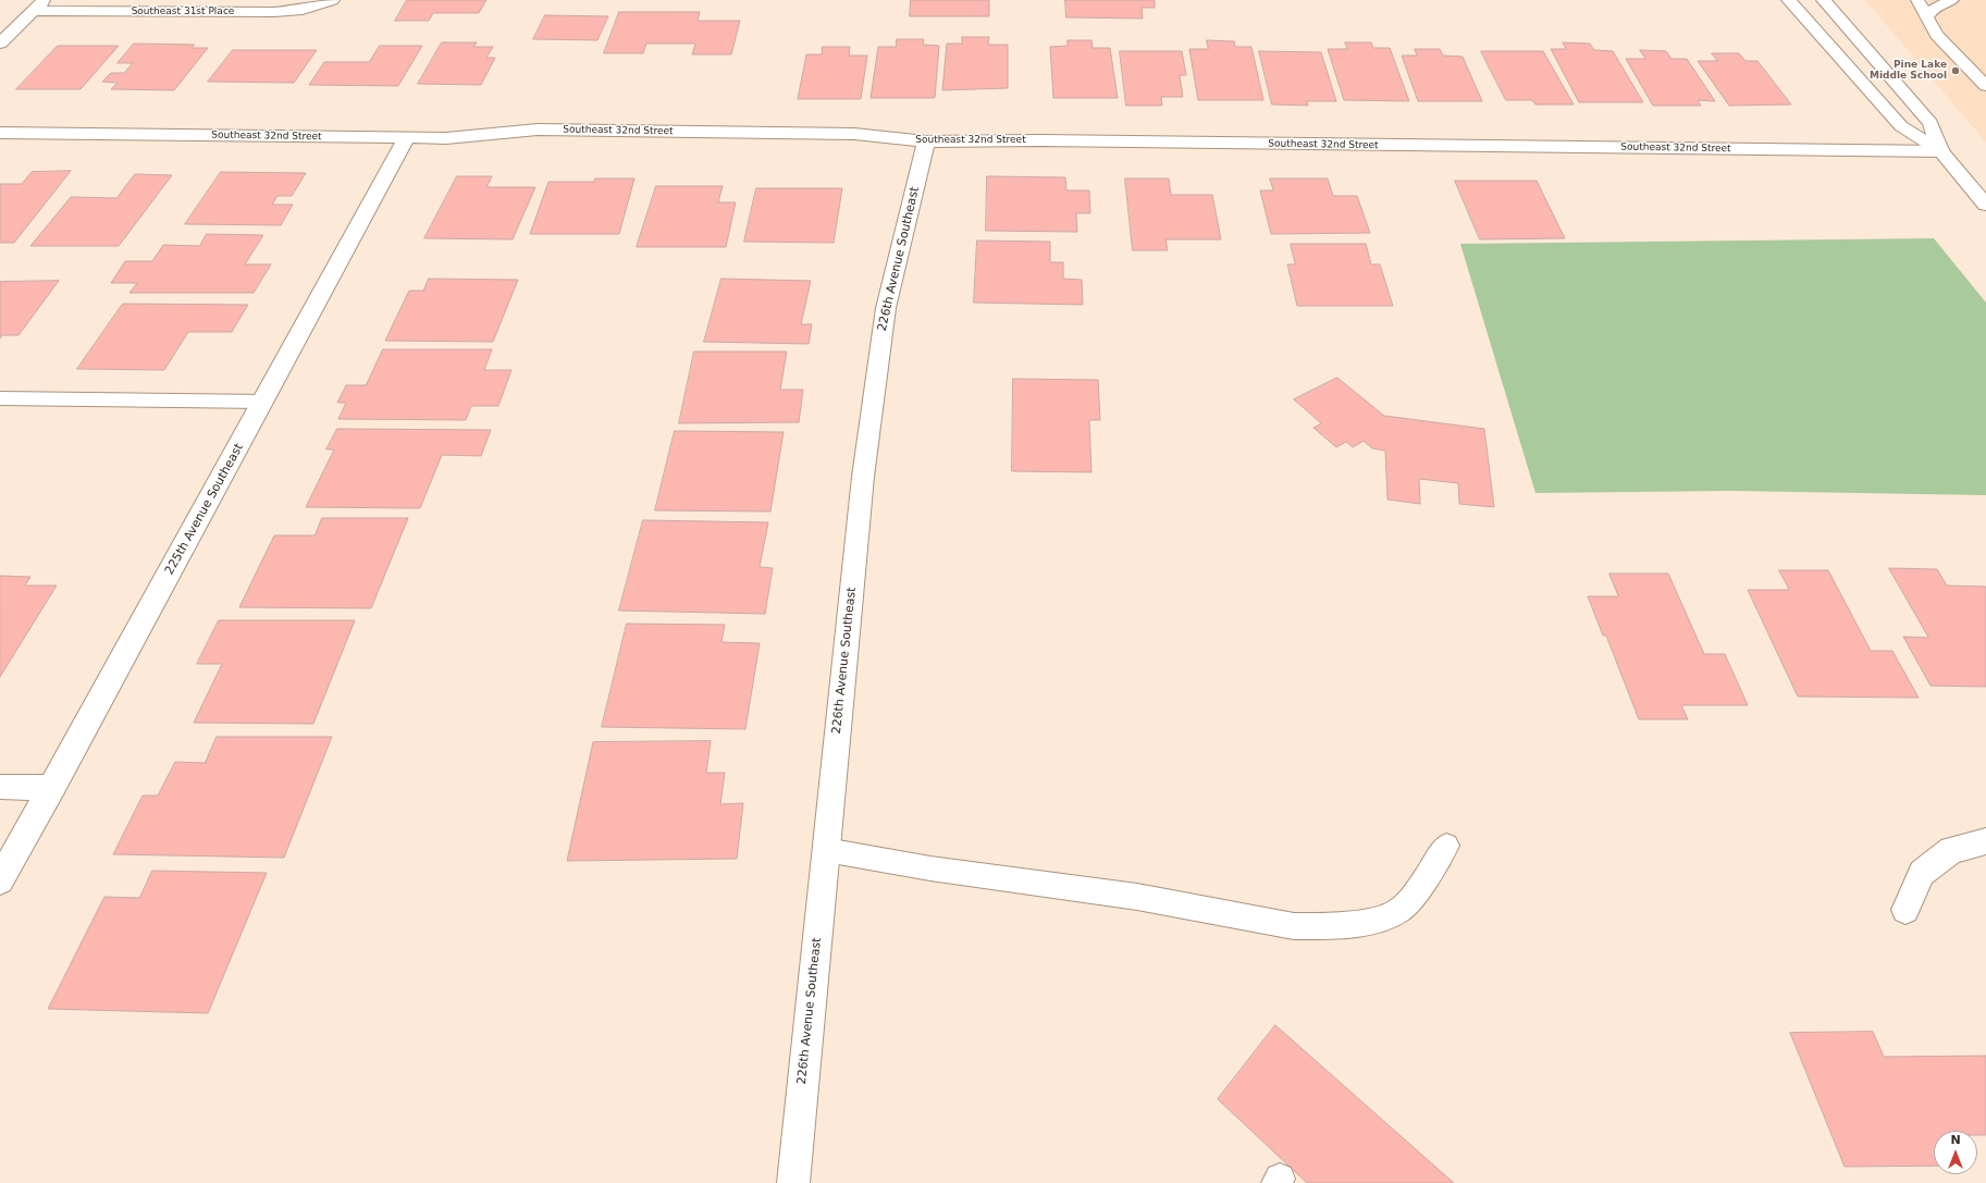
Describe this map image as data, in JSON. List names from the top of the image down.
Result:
{
  "streets": {
    "street": [
      "Southeast 31st Place",
      "Southeast 32nd Street",
      "226th Avenue Southeast",
      "225th Avenue Southeast"
    ]
  },
  "crossings": [
    ["Southeast 32nd Street", "226th Avenue Southeast"],
    ["Southeast 32nd Street", "225th Avenue Southeast"]
  ],
  "places": ["Pine Lake Middle School"],
  "north": "top"
}
